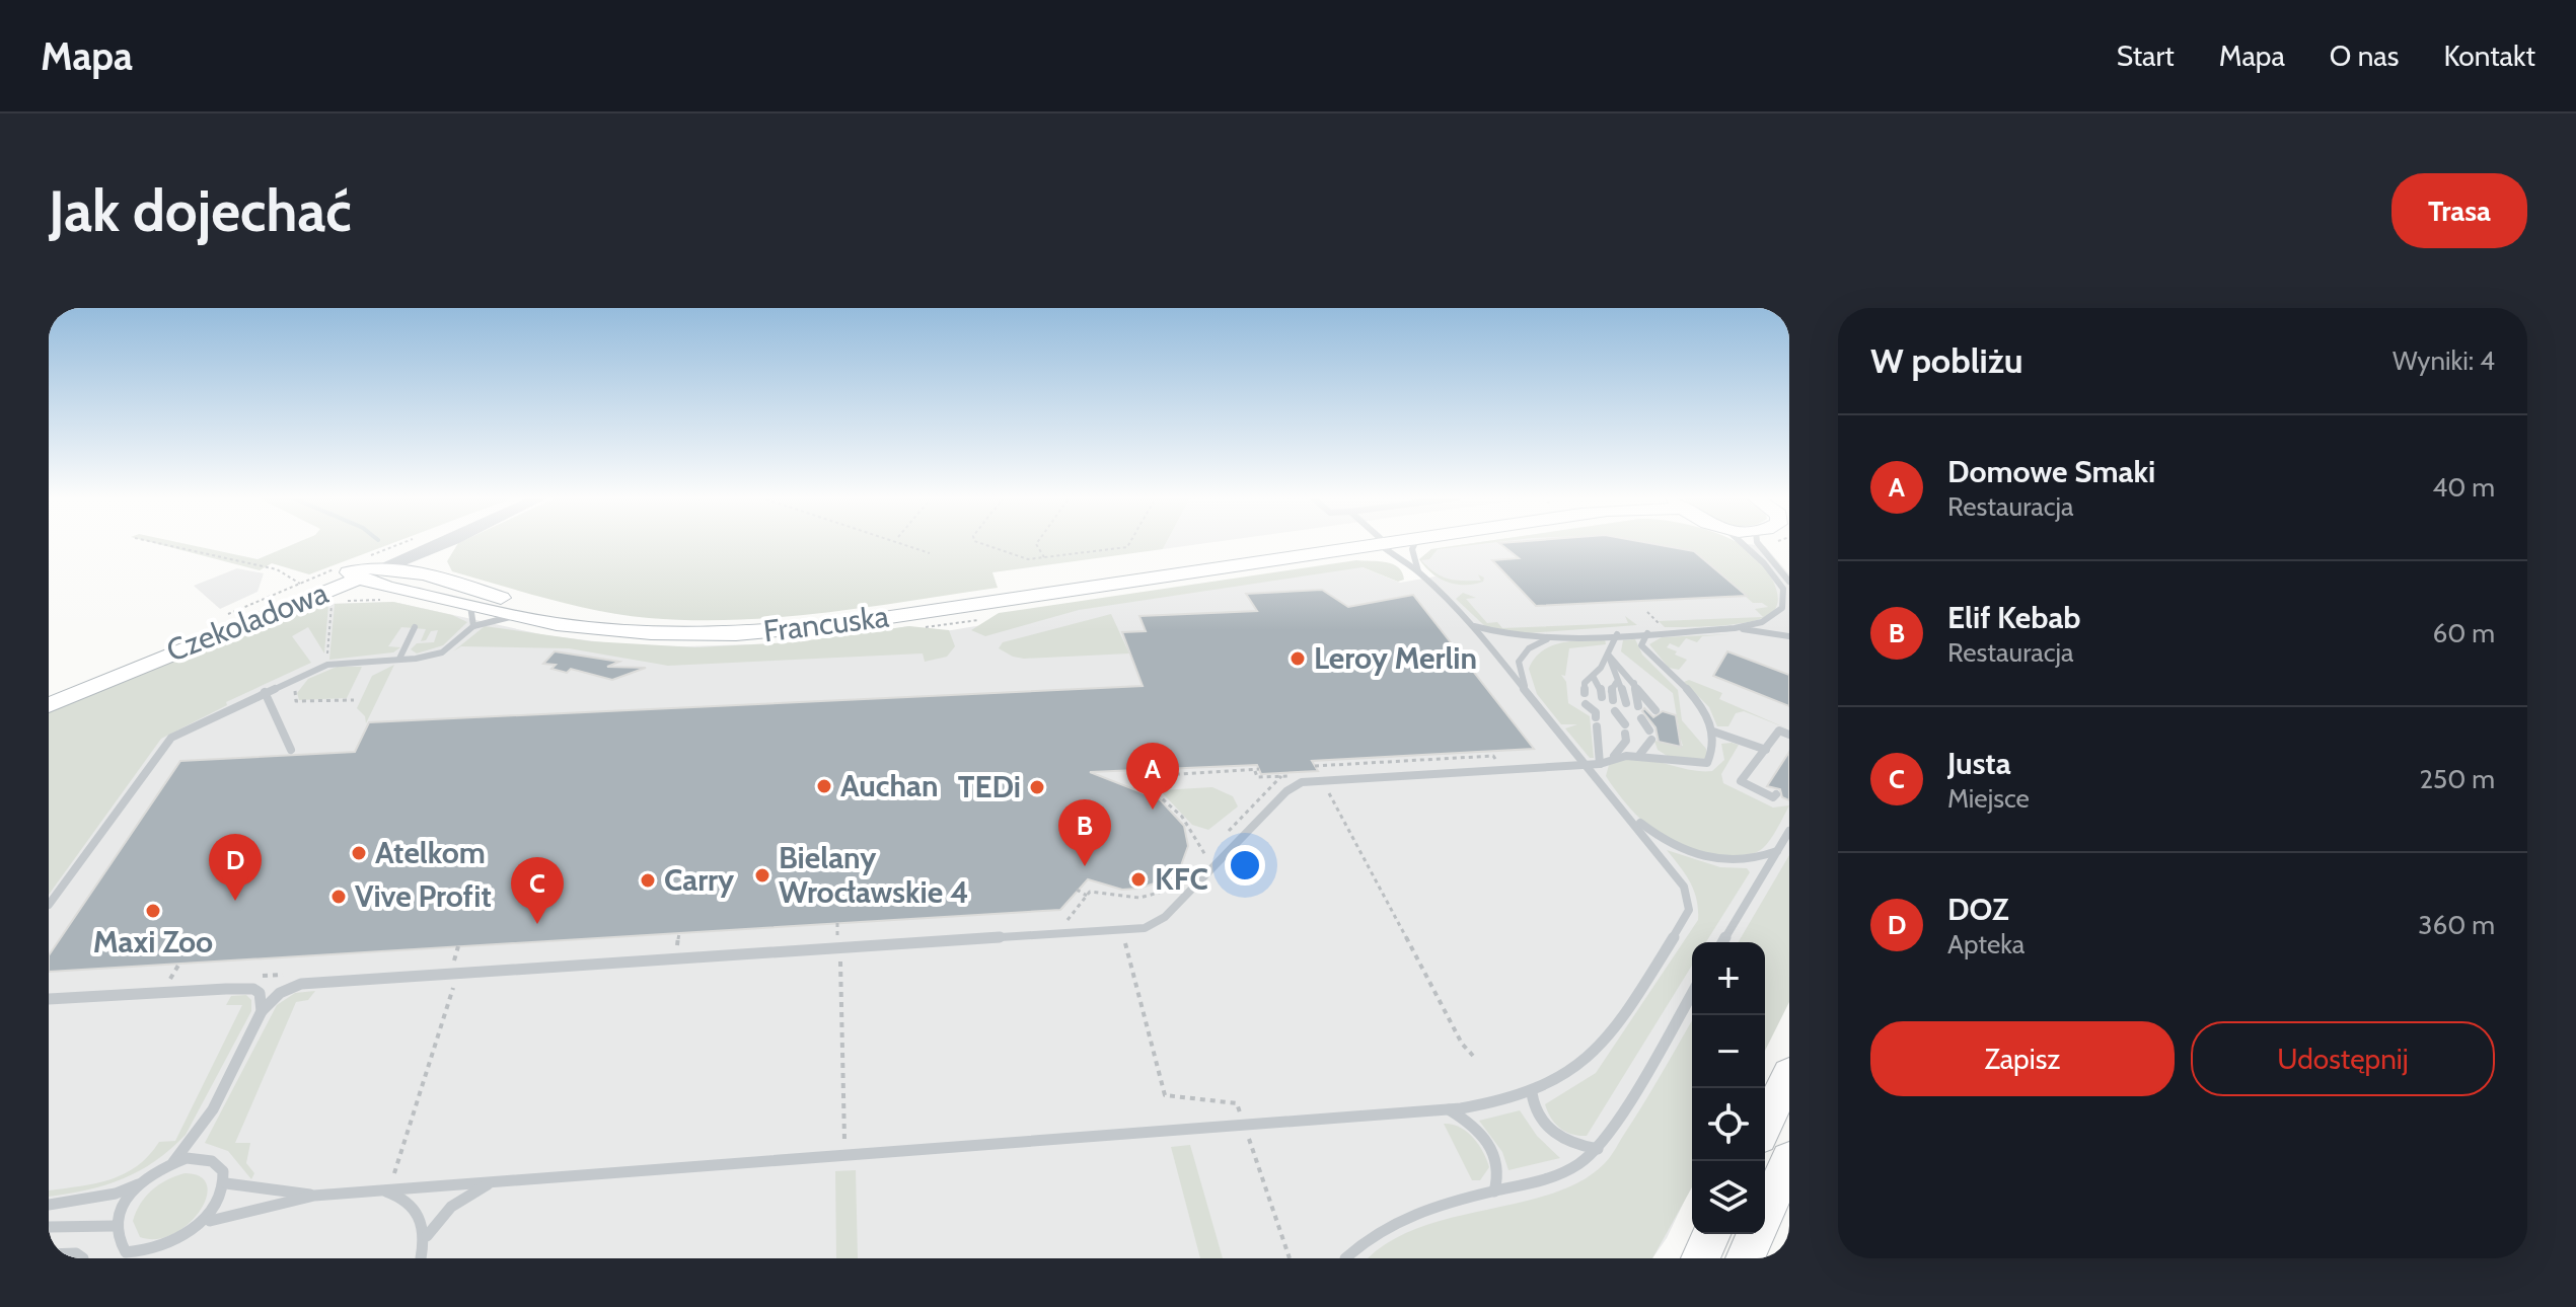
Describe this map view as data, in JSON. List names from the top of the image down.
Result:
{
  "streets": {
    "main road": ["Czekoladowa", "Francuska"]
  },
  "places": [
    "Leroy Merlin",
    "Auchan",
    "TEDi",
    "Atelkom",
    "Bielany Wrocławskie 4",
    "KFC",
    "Carry",
    "Vive Profit",
    "Maxi Zoo"
  ],
  "page": {
    "header": "Mapa",
    "nav": [
      "Start",
      "Mapa",
      "O nas",
      "Kontakt"
    ],
    "buttons": [
      "Trasa",
      ["Zapisz", "Udostępnij"]
    ],
    "title": "Jak dojechać",
    "heading": ["W pobliżu", "Wyniki: 4"],
    "list": [
      {
        "mark": "A",
        "name": "Domowe Smaki",
        "note": "Restauracja",
        "value": "40 m"
      },
      {
        "mark": "B",
        "name": "Elif Kebab",
        "note": "Restauracja",
        "value": "60 m"
      },
      {
        "mark": "C",
        "name": "Justa",
        "note": "Miejsce",
        "value": "250 m"
      },
      {
        "mark": "D",
        "name": "DOZ",
        "note": "Apteka",
        "value": "360 m"
      }
    ],
    "pins": [
      "A",
      "B",
      "D",
      "C"
    ],
    "map_buttons": ["+", "−"]
  }
}
